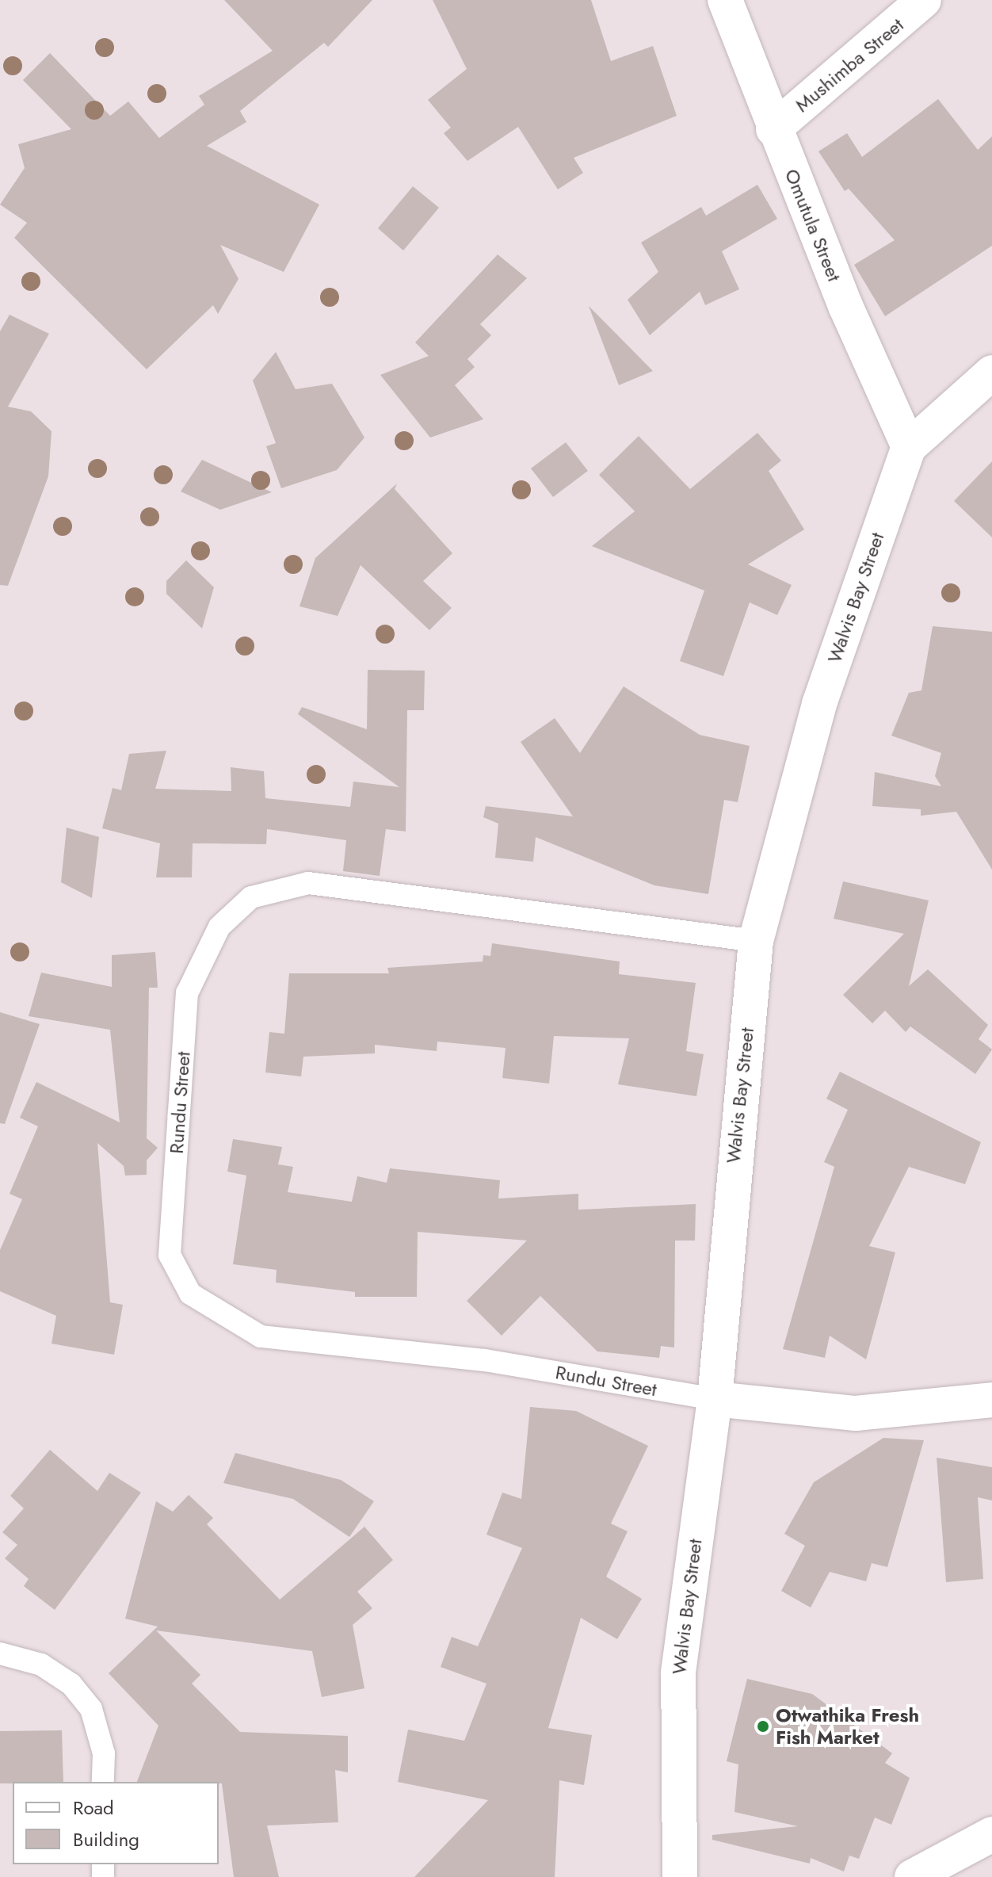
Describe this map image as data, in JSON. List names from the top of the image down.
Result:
{
  "streets": {
    "street": ["Mushimba Street", "Omutula Street", "Walvis Bay Street"],
    "lane": ["Rundu Street"]
  },
  "crossings": [
    ["Mushimba Street", "Omutula Street"],
    ["Omutula Street", "Walvis Bay Street"],
    ["Walvis Bay Street", "Rundu Street"]
  ],
  "places": ["Otwathika Fresh Fish Market"],
  "legend": ["Road", "Building"]
}
